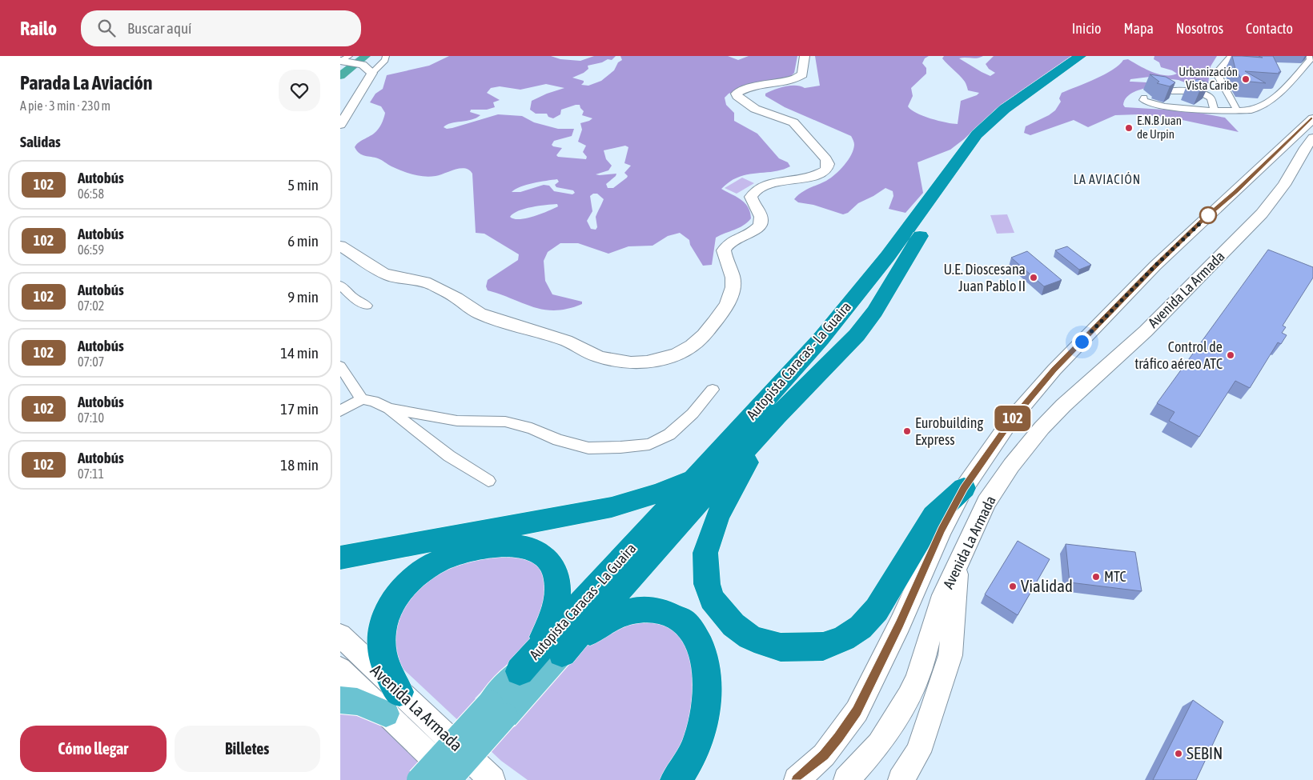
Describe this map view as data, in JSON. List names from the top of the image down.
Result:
{
  "streets": {
    "highway": ["Autopista Caracas - La Guaira"],
    "main road": ["Avenida La Armada"]
  },
  "districts": ["LA AVIACIÓN"],
  "places": [
    "Urbanización Vista Caribe",
    "E.N.B Juan de Urpin",
    "U.E. Dioscesana Juan Pablo II",
    "Control de tráfico aéreo ATC",
    "Eurobuilding Express",
    "MTC",
    "Vialidad",
    "SEBIN"
  ],
  "lines": ["bus line 102"],
  "page": {
    "header": "Railo",
    "search": "Buscar aquí",
    "nav": [
      "Inicio",
      "Mapa",
      "Nosotros",
      "Contacto"
    ],
    "heading": [
      ["Parada La Aviación", "A pie · 3 min · 230 m"],
      "Salidas"
    ],
    "on_map": "102",
    "list": [
      {
        "mark": "102",
        "name": "Autobús",
        "note": "06:58",
        "value": "5 min"
      },
      {
        "mark": "102",
        "name": "Autobús",
        "note": "06:59",
        "value": "6 min"
      },
      {
        "mark": "102",
        "name": "Autobús",
        "note": "07:02",
        "value": "9 min"
      },
      {
        "mark": "102",
        "name": "Autobús",
        "note": "07:07",
        "value": "14 min"
      },
      {
        "mark": "102",
        "name": "Autobús",
        "note": "07:10",
        "value": "17 min"
      },
      {
        "mark": "102",
        "name": "Autobús",
        "note": "07:11",
        "value": "18 min"
      }
    ],
    "buttons": ["Cómo llegar", "Billetes"]
  }
}
